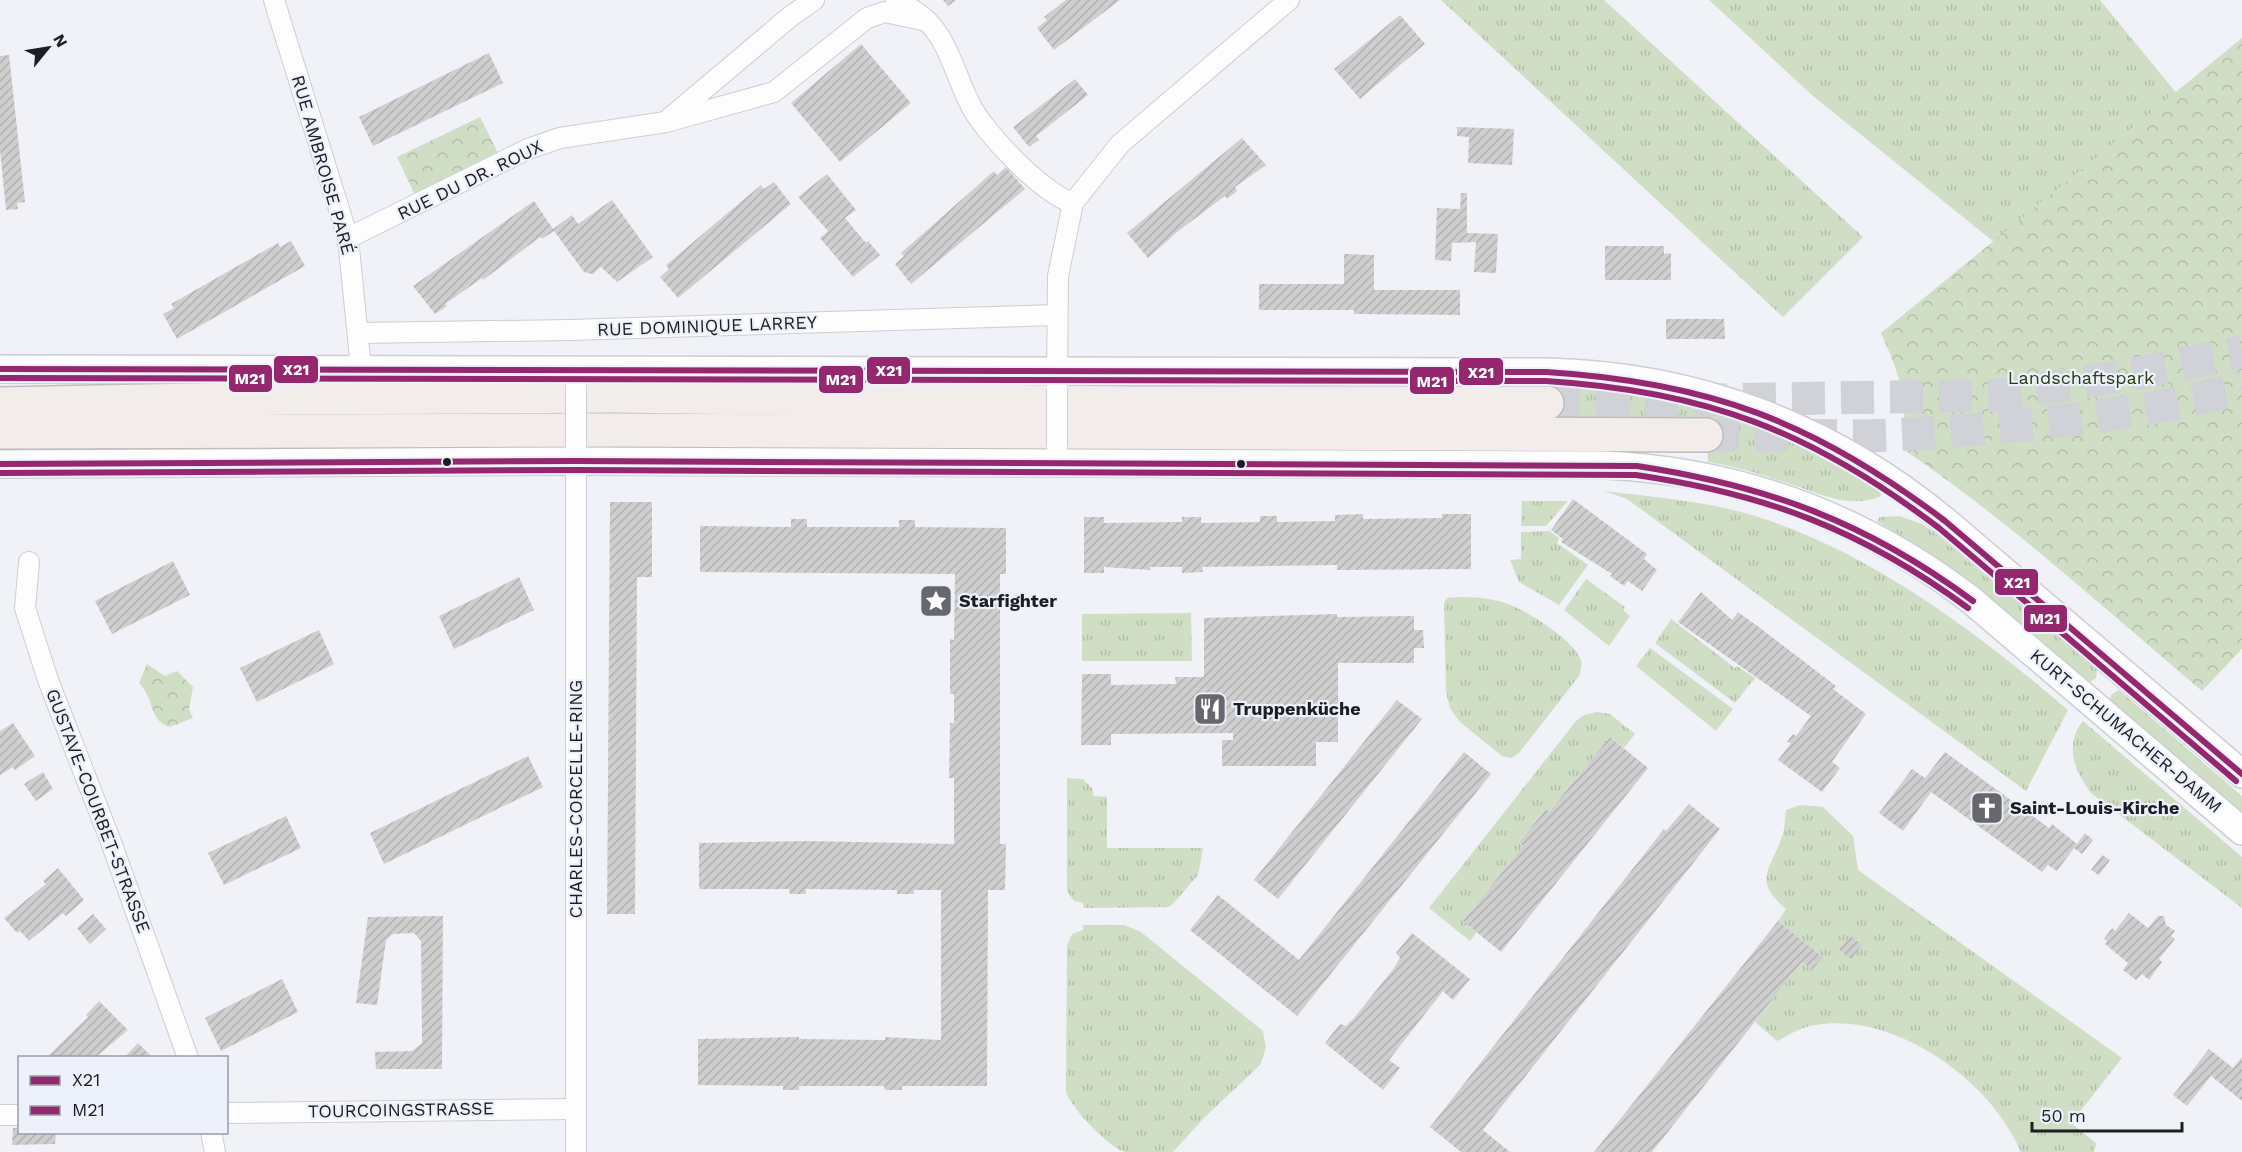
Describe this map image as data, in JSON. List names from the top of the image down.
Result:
{
  "streets": {
    "main road": ["KURT-SCHUMACHER-DAMM"],
    "street": [
      "RUE AMBROISE PARÉ",
      "RUE DU DR. ROUX",
      "RUE DOMINIQUE LARREY",
      "CHARLES-CORCELLE-RING",
      "GUSTAVE-COURBET-STRASSE",
      "TOURCOINGSTRASSE"
    ]
  },
  "crossings": [
    ["RUE AMBROISE PARÉ", "RUE DU DR. ROUX"],
    ["RUE AMBROISE PARÉ", "RUE DOMINIQUE LARREY"],
    ["KURT-SCHUMACHER-DAMM", "CHARLES-CORCELLE-RING"],
    ["CHARLES-CORCELLE-RING", "TOURCOINGSTRASSE"]
  ],
  "parks": ["Landschaftspark"],
  "places": {
    "place": ["Starfighter"],
    "restaurant": ["Truppenküche"],
    "church": ["Saint-Louis-Kirche"]
  },
  "lines": ["transit line X21", "transit line M21"],
  "legend": ["X21", "M21"],
  "scale_bar": "50 m",
  "north": "top right"
}
